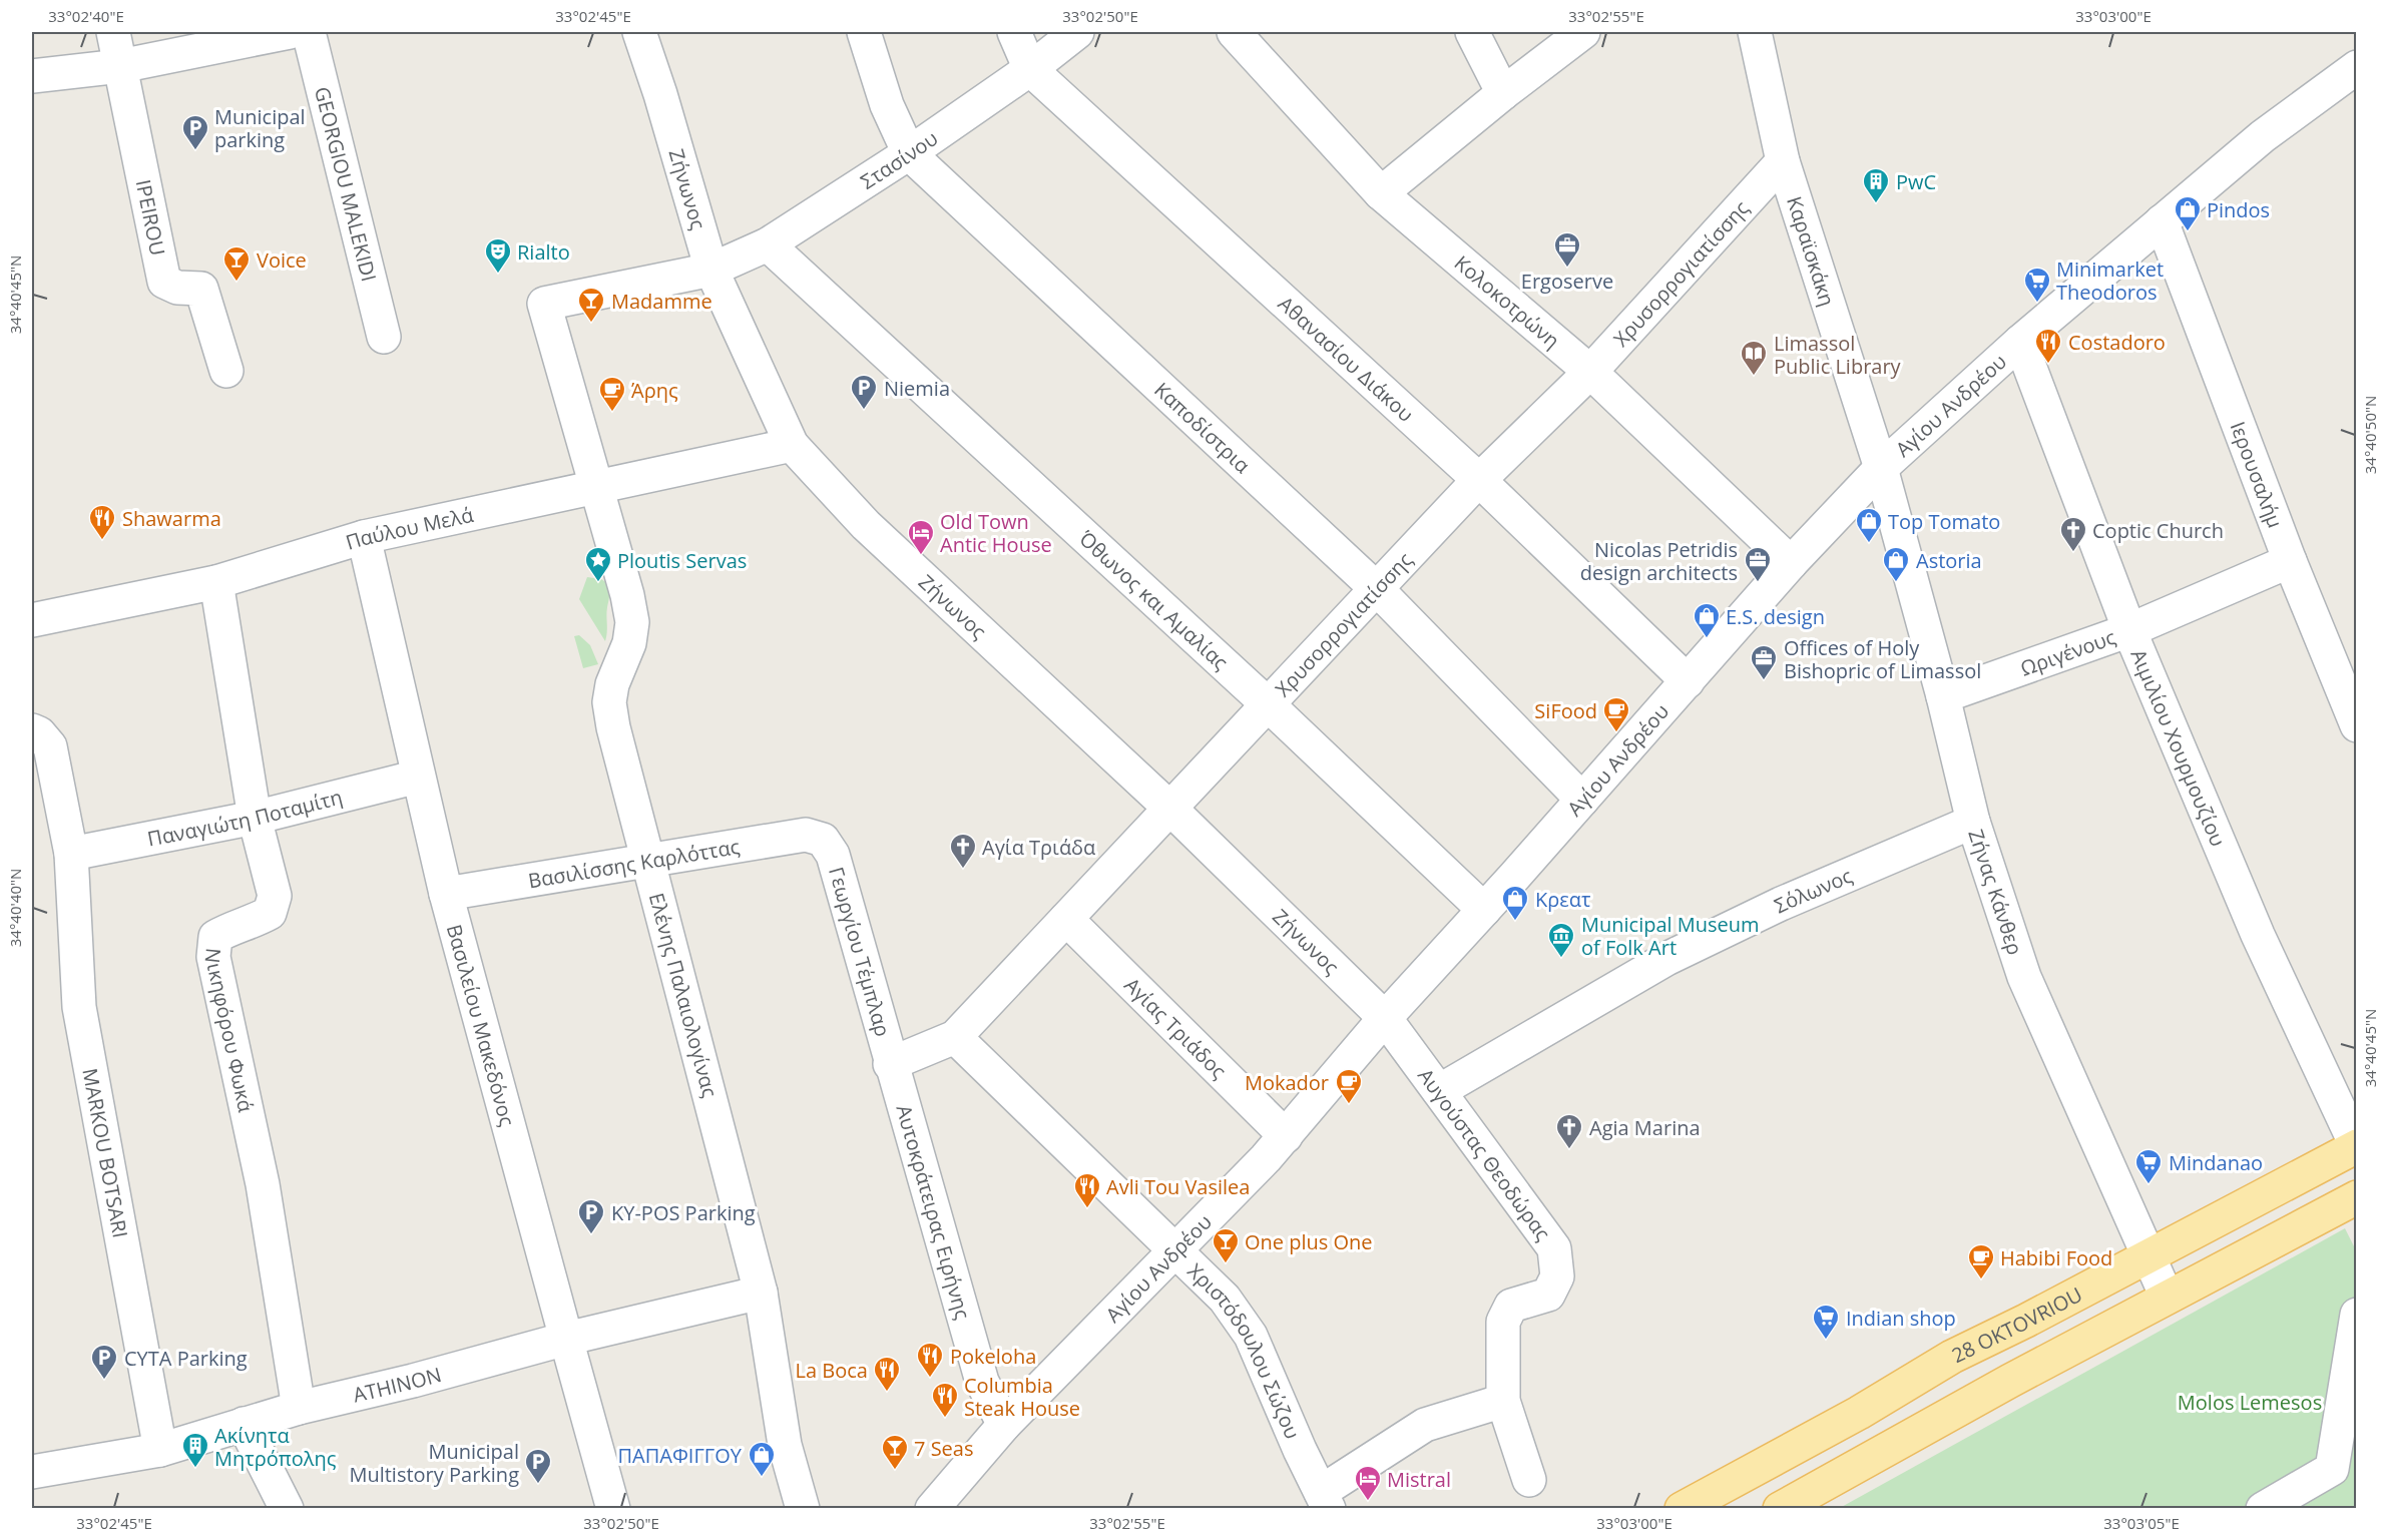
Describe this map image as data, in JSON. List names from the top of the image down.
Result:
{
  "streets": {
    "main road": ["28 OKTOVRIOU"],
    "street": [
      "Στασίνου",
      "GEORGIOU MALEKIDI",
      "Ζήνωνος",
      "IPEIROU",
      "Καραϊσκάκη",
      "Χρυσορρογιατίσσης",
      "Κολοκοτρώνη",
      "Αθανασίου Διάκου",
      "Αγίου Ανδρέου",
      "Καποδίστρια",
      "Ιερουσαλήμ",
      "Παύλου Μελά",
      "Όθωνος και Αμαλίας",
      "Ωριγένους",
      "Αιμιλίου Χουρμουζίου",
      "Παναγιώτη Ποταμίτη",
      "Βασιλίσσης Καρλόττας",
      "Σόλωνος",
      "Ζήνας Κάνθερ",
      "Γεωργίου Τέμπλαρ",
      "Ελένης Παλαιολογίνας",
      "Βασιλείου Μακεδόνος",
      "Αγίας Τριάδος",
      "Νικηφόρου Φωκά",
      "MARKOU BOTSARI",
      "Αυγούστας Θεοδώρας",
      "Αυτοκράτειρας Ειρήνης",
      "Χριστόδουλου Σώζου",
      "ATHINON"
    ]
  },
  "crossings": [
    ["Στασίνου", "Ζήνωνος"],
    ["Στασίνου", "Αθανασίου Διάκου"],
    ["Στασίνου", "Καποδίστρια"],
    ["Στασίνου", "Όθωνος και Αμαλίας"],
    ["Στασίνου", "Ελένης Παλαιολογίνας"],
    ["Ζήνωνος", "Χρυσορρογιατίσσης"],
    ["Ζήνωνος", "Αγίου Ανδρέου"],
    ["Ζήνωνος", "Παύλου Μελά"],
    ["Ζήνωνος", "Αυγούστας Θεοδώρας"],
    ["Καραϊσκάκη", "Χρυσορρογιατίσσης"],
    ["Καραϊσκάκη", "Αγίου Ανδρέου"],
    ["Καραϊσκάκη", "Ζήνας Κάνθερ"],
    ["Χρυσορρογιατίσσης", "Κολοκοτρώνη"],
    ["Χρυσορρογιατίσσης", "Αθανασίου Διάκου"],
    ["Χρυσορρογιατίσσης", "Καποδίστρια"],
    ["Χρυσορρογιατίσσης", "Όθωνος και Αμαλίας"],
    ["Χρυσορρογιατίσσης", "Γεωργίου Τέμπλαρ"],
    ["Χρυσορρογιατίσσης", "Αγίας Τριάδος"],
    ["Χρυσορρογιατίσσης", "Αυτοκράτειρας Ειρήνης"],
    ["Χρυσορρογιατίσσης", "Χριστόδουλου Σώζου"],
    ["Κολοκοτρώνη", "Αγίου Ανδρέου"],
    ["Αθανασίου Διάκου", "Αγίου Ανδρέου"],
    ["Αγίου Ανδρέου", "Καποδίστρια"],
    ["Αγίου Ανδρέου", "Ιερουσαλήμ"],
    ["Αγίου Ανδρέου", "Όθωνος και Αμαλίας"],
    ["Αγίου Ανδρέου", "Αιμιλίου Χουρμουζίου"],
    ["Αγίου Ανδρέου", "Ζήνας Κάνθερ"],
    ["Αγίου Ανδρέου", "Αγίας Τριάδος"],
    ["Αγίου Ανδρέου", "Αυγούστας Θεοδώρας"],
    ["Αγίου Ανδρέου", "Αυτοκράτειρας Ειρήνης"],
    ["Αγίου Ανδρέου", "Χριστόδουλου Σώζου"],
    ["Ιερουσαλήμ", "Ωριγένους"],
    ["Παύλου Μελά", "Ελένης Παλαιολογίνας"],
    ["Παύλου Μελά", "Βασιλείου Μακεδόνος"],
    ["Παύλου Μελά", "Νικηφόρου Φωκά"],
    ["Ωριγένους", "Αιμιλίου Χουρμουζίου"],
    ["Ωριγένους", "Ζήνας Κάνθερ"],
    ["Αιμιλίου Χουρμουζίου", "28 OKTOVRIOU"],
    ["Παναγιώτη Ποταμίτη", "Βασιλείου Μακεδόνος"],
    ["Παναγιώτη Ποταμίτη", "Νικηφόρου Φωκά"],
    ["Παναγιώτη Ποταμίτη", "MARKOU BOTSARI"],
    ["Βασιλίσσης Καρλόττας", "Γεωργίου Τέμπλαρ"],
    ["Βασιλίσσης Καρλόττας", "Ελένης Παλαιολογίνας"],
    ["Βασιλίσσης Καρλόττας", "Βασιλείου Μακεδόνος"],
    ["Σόλωνος", "Ζήνας Κάνθερ"],
    ["Σόλωνος", "Αυγούστας Θεοδώρας"],
    ["Ζήνας Κάνθερ", "28 OKTOVRIOU"],
    ["Γεωργίου Τέμπλαρ", "Αυτοκράτειρας Ειρήνης"],
    ["Ελένης Παλαιολογίνας", "ATHINON"],
    ["Βασιλείου Μακεδόνος", "ATHINON"],
    ["Νικηφόρου Φωκά", "ATHINON"],
    ["MARKOU BOTSARI", "ATHINON"]
  ],
  "parks": ["Molos Lemesos"],
  "places": {
    "parking": [
      "Municipal parking",
      "Niemia",
      "KY-POS Parking",
      "CYTA Parking",
      "Municipal Multistory Parking"
    ],
    "building": ["PwC", "Ακίνητα Μητρόπολης"],
    "shop": [
      "Pindos",
      "Top Tomato",
      "Astoria",
      "E.S. design",
      "Κρεατ",
      "ΠΑΠΑΦΙΓΓΟΥ"
    ],
    "office": ["Ergoserve", "Nicolas Petridis design architects", "Offices of Holy Bishopric of Limassol"],
    "theatre": ["Rialto"],
    "bar": [
      "Voice",
      "Madamme",
      "One plus One",
      "7 Seas"
    ],
    "supermarket": ["Minimarket Theodoros", "Mindanao", "Indian shop"],
    "restaurant": [
      "Costadoro",
      "Shawarma",
      "Avli Tou Vasilea",
      "Pokeloha",
      "La Boca",
      "Columbia Steak House"
    ],
    "library": ["Limassol Public Library"],
    "cafe": [
      "Άρης",
      "SiFood",
      "Mokador",
      "Habibi Food"
    ],
    "church": ["Coptic Church", "Αγία Τριάδα", "Agia Marina"],
    "hotel": ["Old Town Antic House", "Mistral"],
    "place": ["Ploutis Servas"],
    "museum": ["Municipal Museum of Folk Art"]
  },
  "coordinates": [
    "33°02'40\"E",
    "33°02'45\"E",
    "33°02'50\"E",
    "33°02'55\"E",
    "33°03'00\"E",
    "34°40'45\"N",
    "34°40'50\"N",
    "34°40'40\"N",
    "33°03'05\"E"
  ]
}
